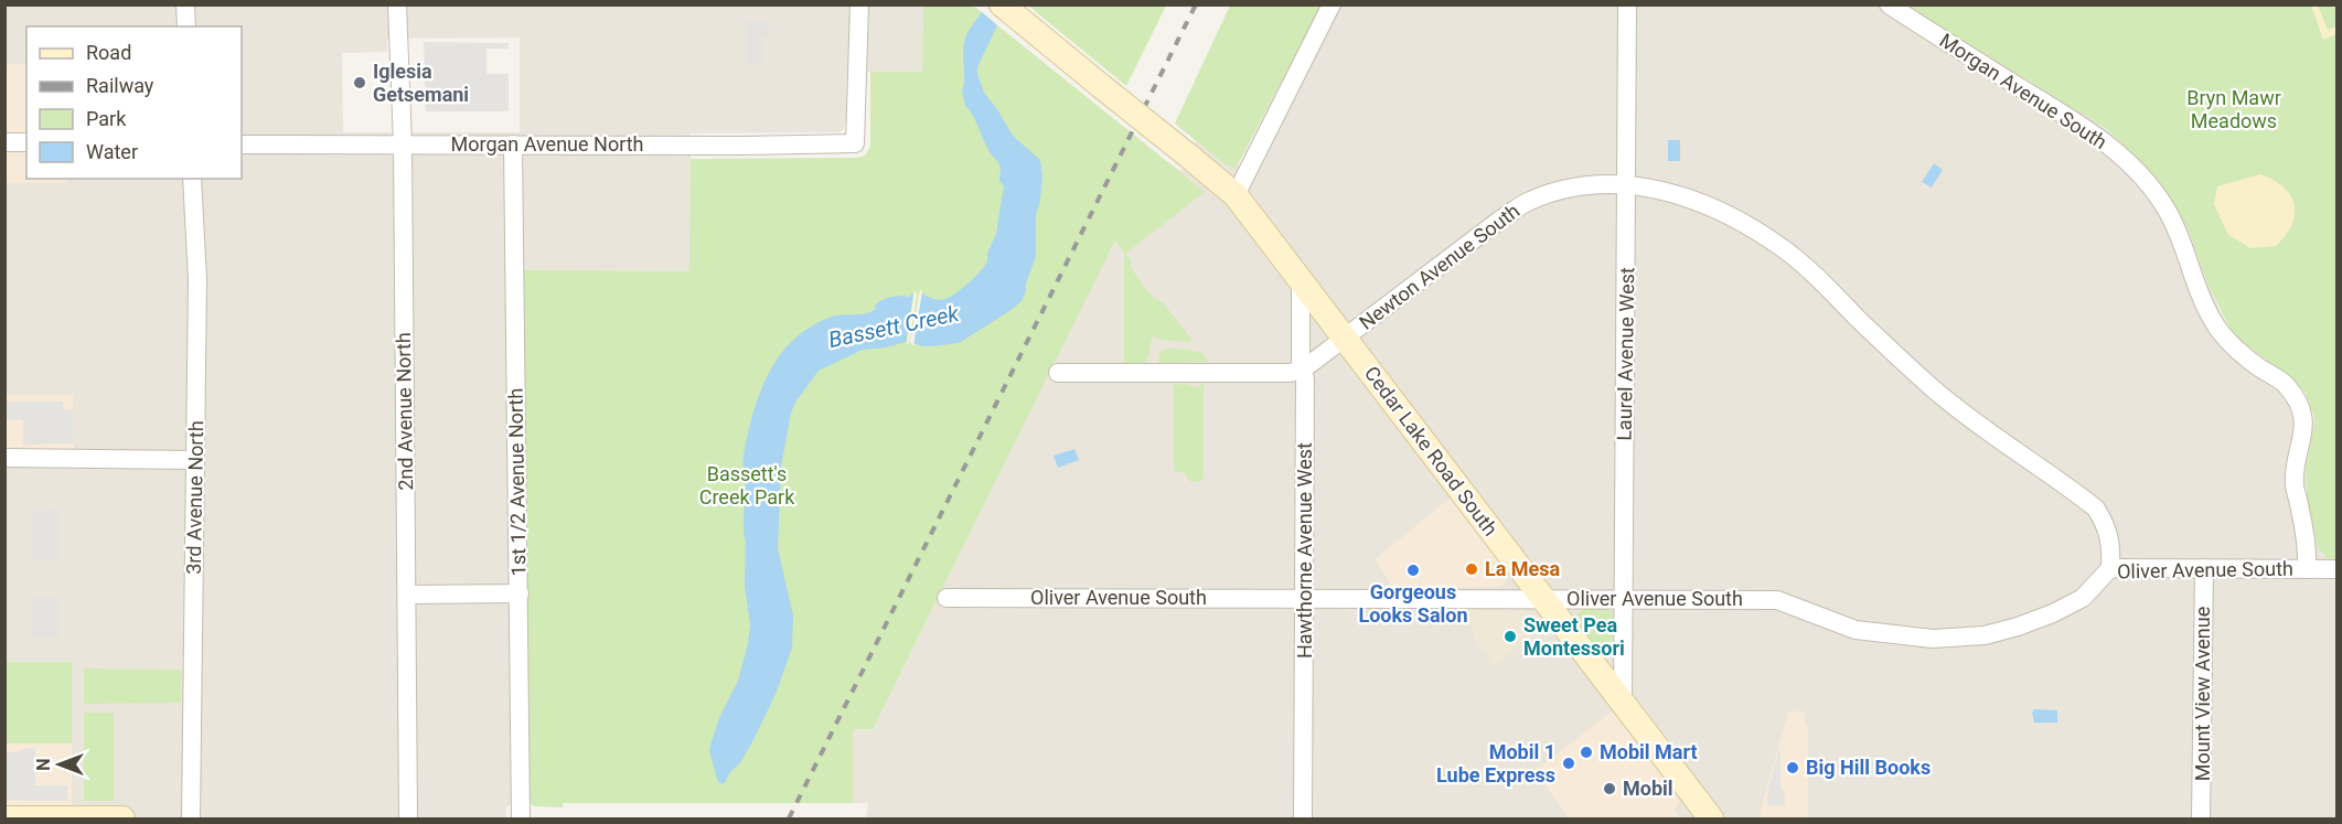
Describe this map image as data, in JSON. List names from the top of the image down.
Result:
{
  "streets": {
    "street": [
      "Morgan Avenue South",
      "Morgan Avenue North",
      "Newton Avenue South",
      "Laurel Avenue West",
      "2nd Avenue North",
      "Cedar Lake Road South",
      "1st 1/2 Avenue North",
      "3rd Avenue North",
      "Hawthorne Avenue West",
      "Oliver Avenue South",
      "Mount View Avenue"
    ]
  },
  "crossings": [
    ["Morgan Avenue South", "Oliver Avenue South"],
    ["Morgan Avenue North", "2nd Avenue North"],
    ["Morgan Avenue North", "1st 1/2 Avenue North"],
    ["Newton Avenue South", "Laurel Avenue West"],
    ["Newton Avenue South", "Cedar Lake Road South"],
    ["Newton Avenue South", "Hawthorne Avenue West"],
    ["Newton Avenue South", "Oliver Avenue South"],
    ["Laurel Avenue West", "Cedar Lake Road South"],
    ["Laurel Avenue West", "Oliver Avenue South"],
    ["Cedar Lake Road South", "Hawthorne Avenue West"],
    ["Cedar Lake Road South", "Oliver Avenue South"],
    ["Hawthorne Avenue West", "Oliver Avenue South"],
    ["Oliver Avenue South", "Mount View Avenue"]
  ],
  "water": ["Bassett Creek"],
  "parks": ["Bryn Mawr Meadows", "Bassett's Creek Park"],
  "places": [
    "Iglesia Getsemani",
    "La Mesa",
    "Gorgeous Looks Salon",
    "Sweet Pea Montessori",
    "Mobil Mart",
    "Mobil 1 Lube Express",
    "Big Hill Books",
    "Mobil"
  ],
  "legend": [
    "Road",
    "Railway",
    "Park",
    "Water"
  ],
  "north": "left"
}
